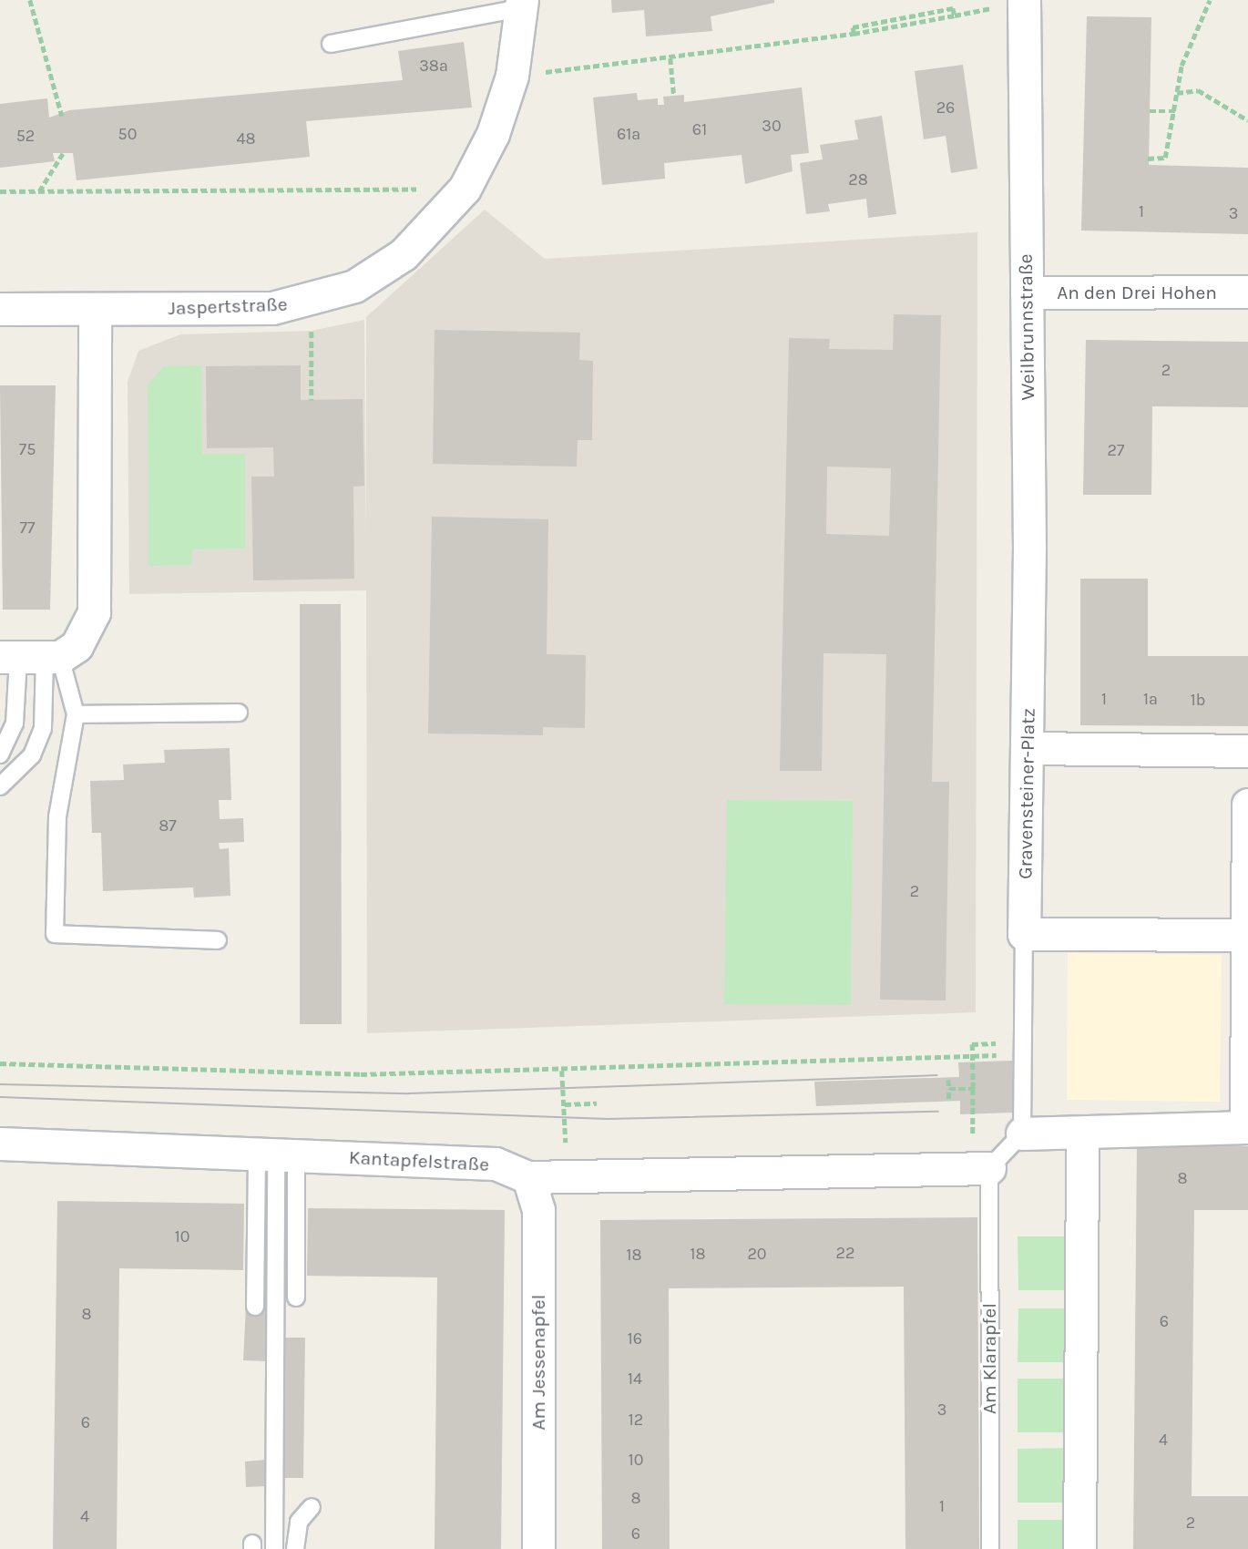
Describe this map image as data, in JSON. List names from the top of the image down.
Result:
{
  "streets": {
    "street": [
      "An den Drei Hohen",
      "Jaspertstraße",
      "Weilbrunnstraße",
      "Gravensteiner-Platz",
      "Kantapfelstraße",
      "Am Jessenapfel"
    ],
    "lane": ["Am Klarapfel"]
  },
  "crossings": [
    ["An den Drei Hohen", "Weilbrunnstraße"],
    ["Weilbrunnstraße", "Gravensteiner-Platz"],
    ["Kantapfelstraße", "Am Klarapfel"],
    ["Kantapfelstraße", "Am Jessenapfel"]
  ],
  "house_numbers": [
    "38a",
    "26",
    "30",
    "61",
    "50",
    "61a",
    "52",
    "48",
    "28",
    "1",
    "3",
    "2",
    "75",
    "27",
    "77",
    "1",
    "1a",
    "1b",
    "87",
    "2",
    "8",
    "10",
    "22",
    "18",
    "20",
    "18",
    "8",
    "6",
    "16",
    "14",
    "3",
    "12",
    "6",
    "4",
    "10",
    "8",
    "1",
    "4",
    "2",
    "6"
  ]
}
